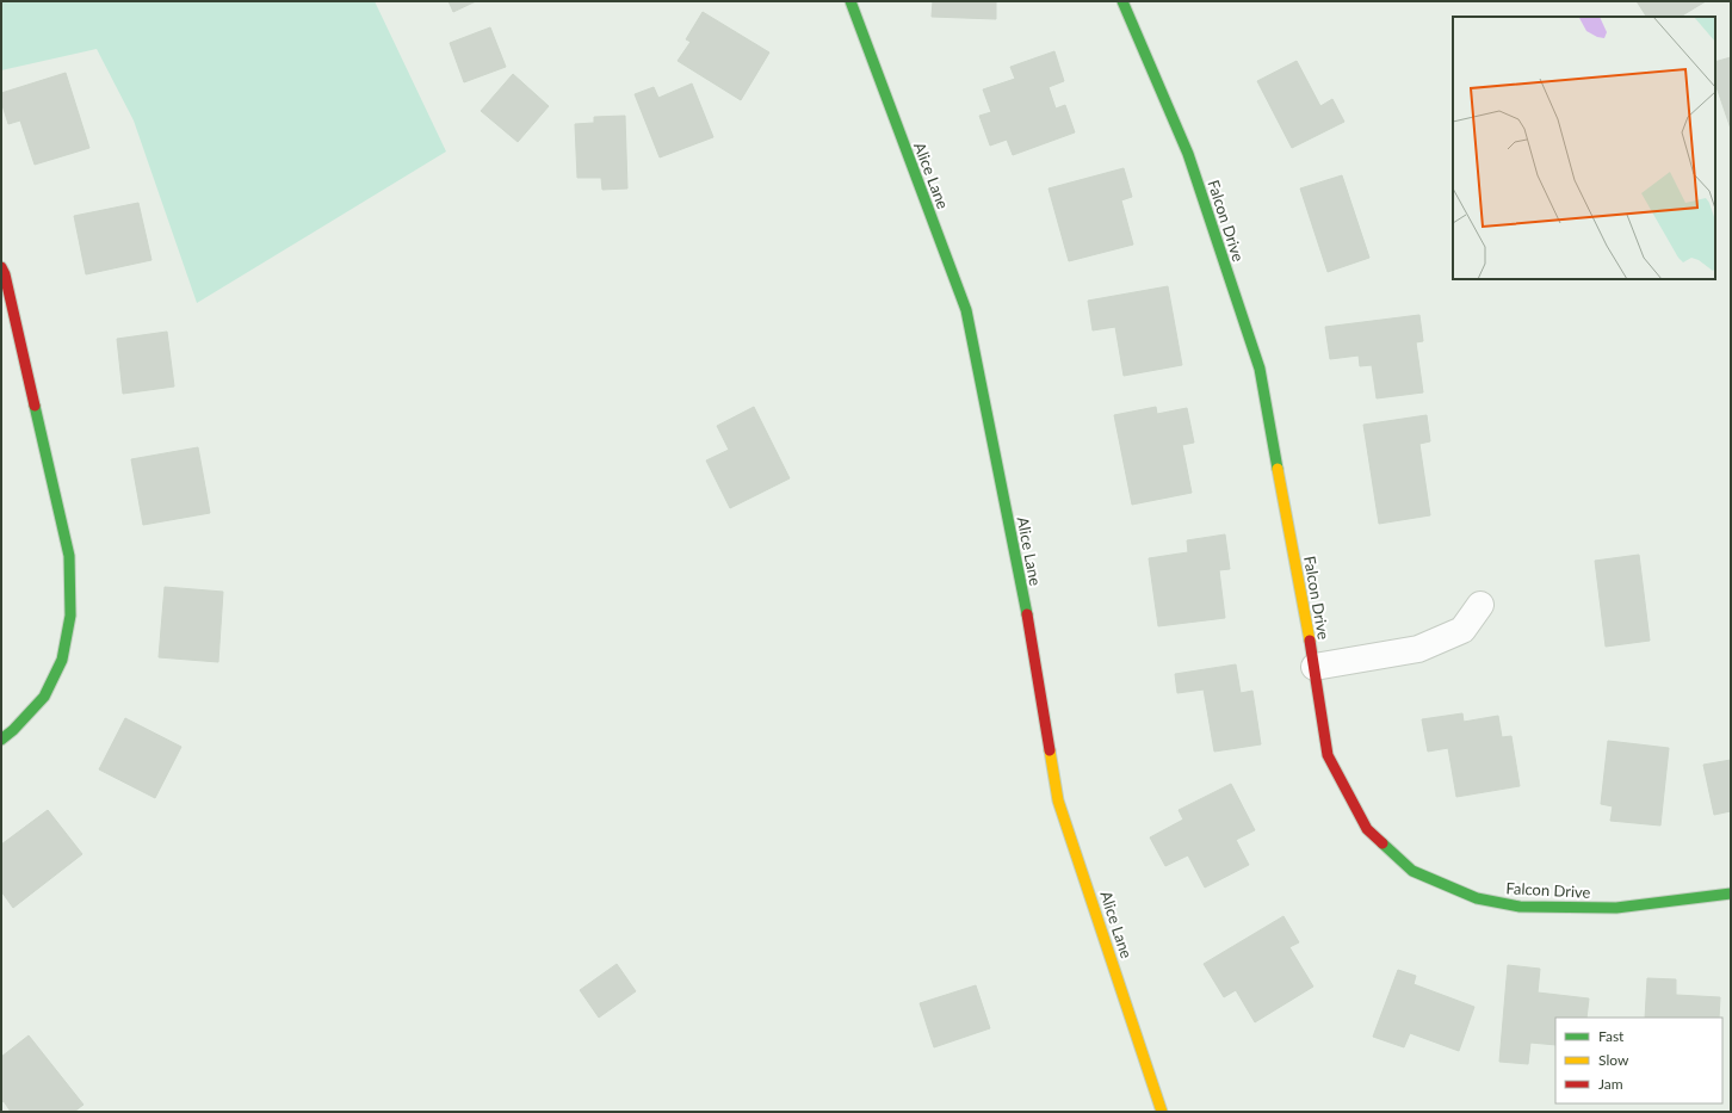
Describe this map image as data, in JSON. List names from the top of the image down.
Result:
{
  "streets": {
    "street": ["Alice Lane", "Falcon Drive"]
  },
  "legend": ["Fast", "Slow", "Jam"]
}
